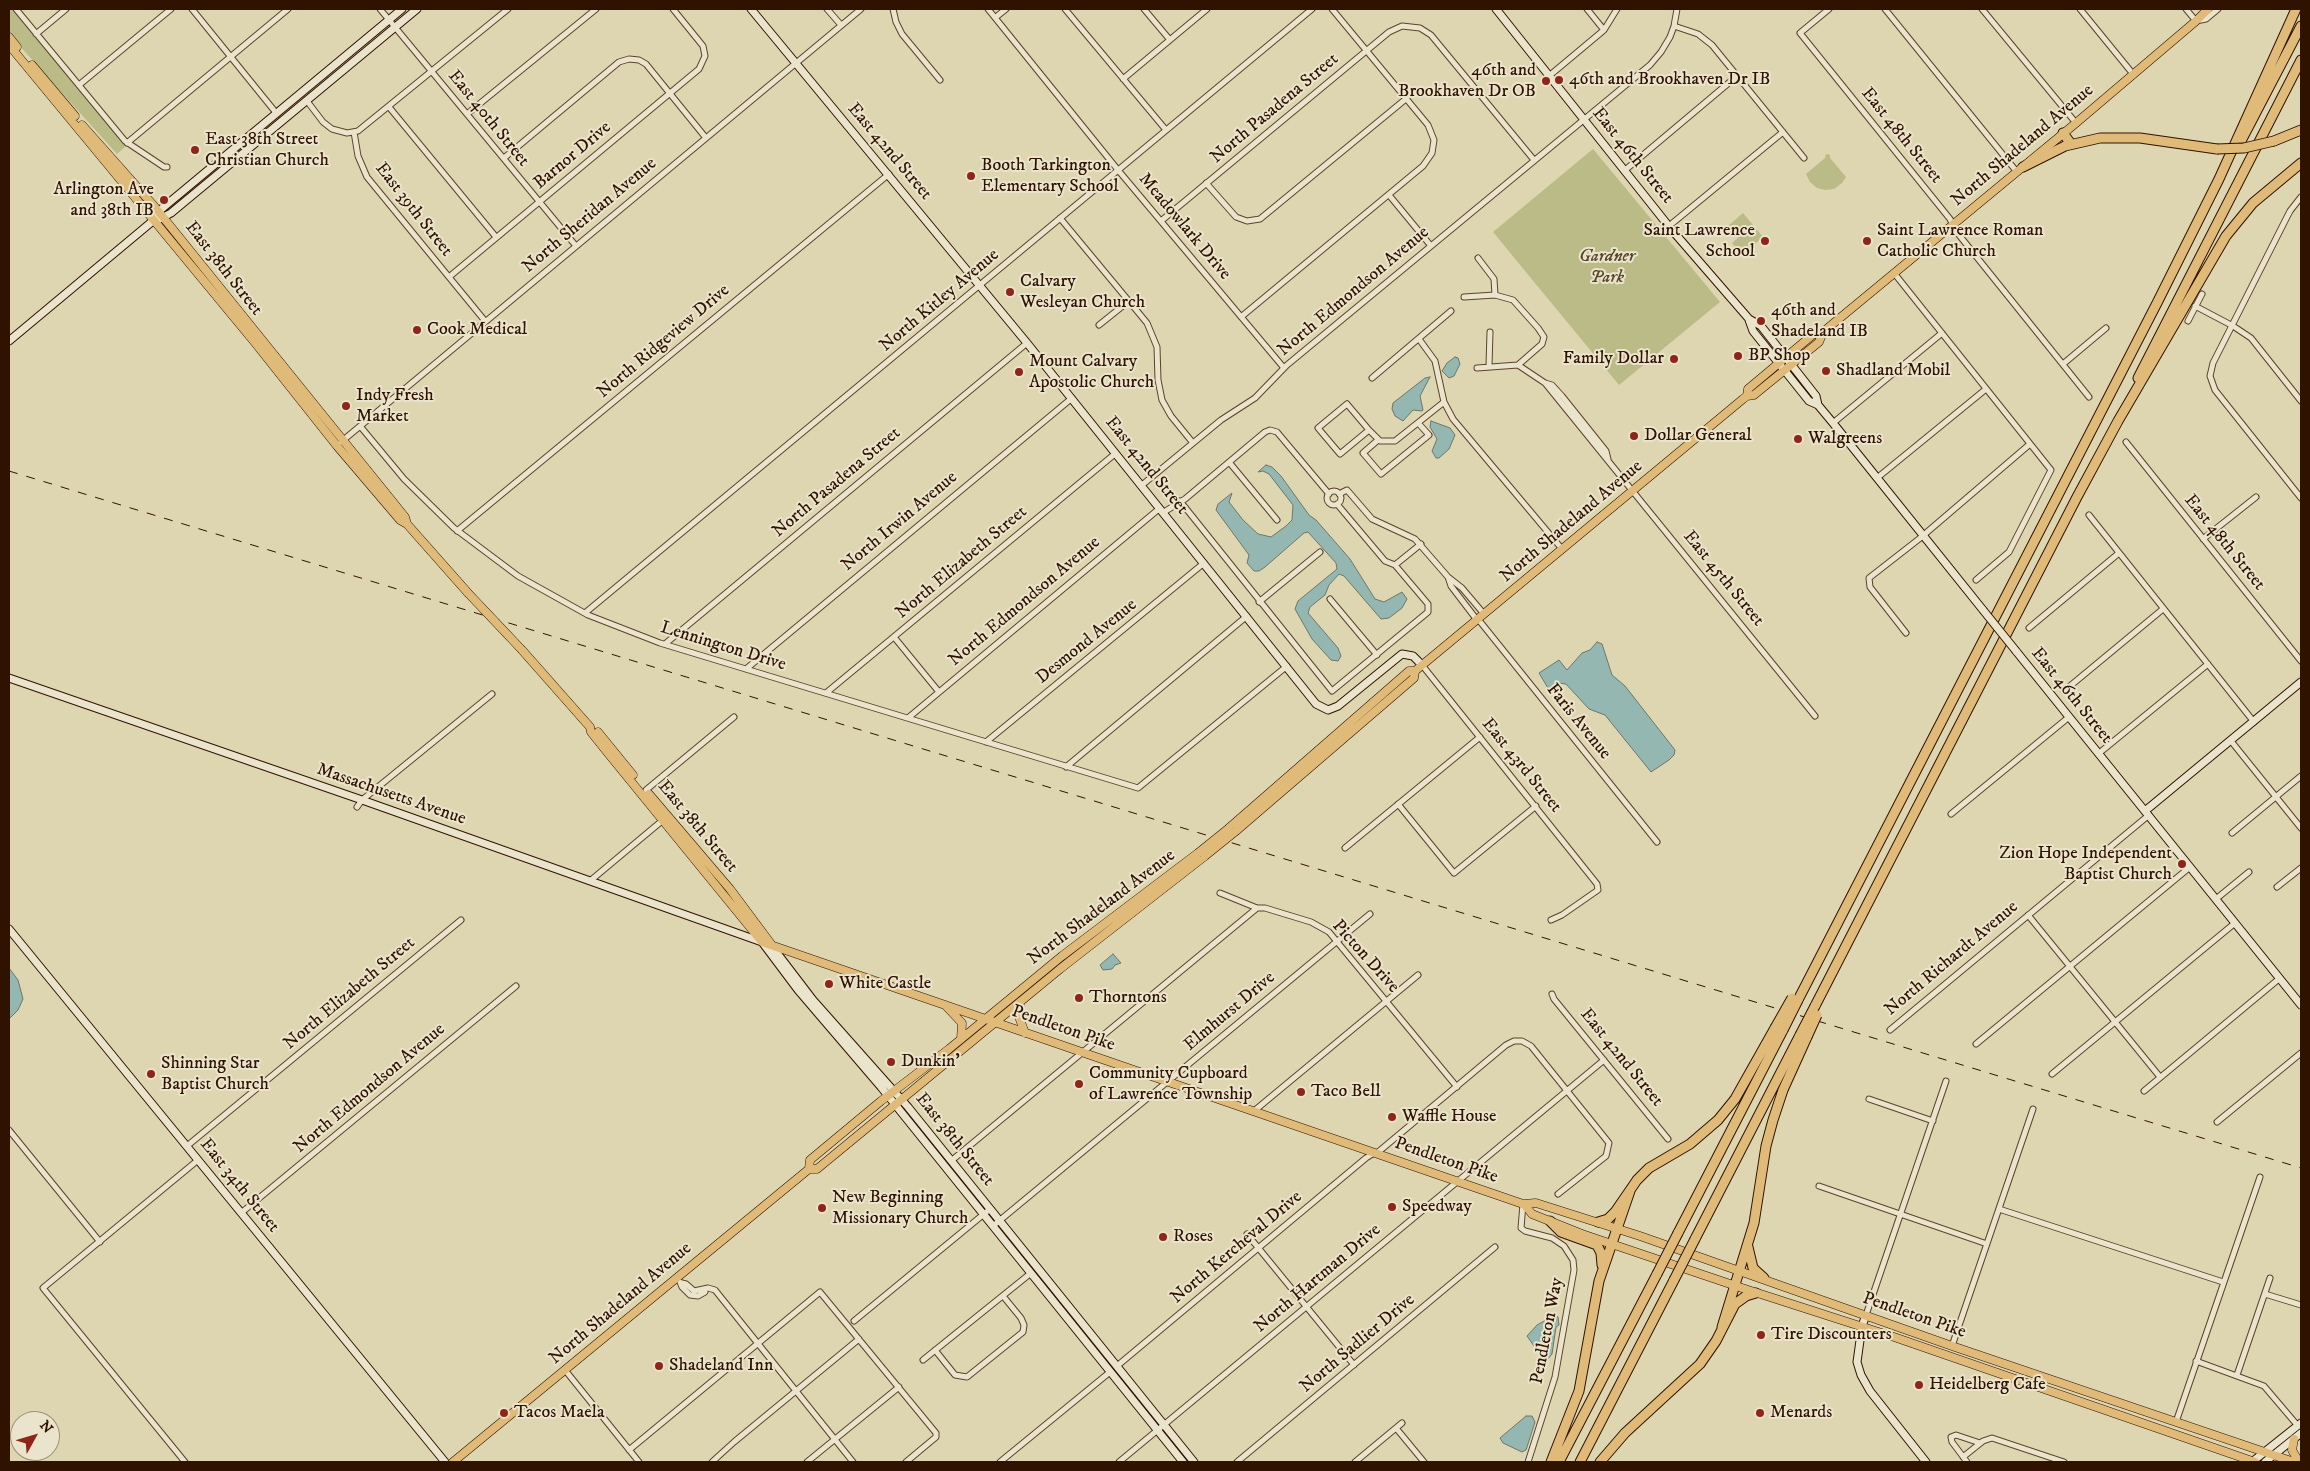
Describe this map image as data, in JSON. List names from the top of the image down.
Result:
{
  "streets": {
    "main road": [
      "North Shadeland Avenue",
      "East 42nd Street",
      "East 46th Street",
      "East 38th Street",
      "Massachusetts Avenue",
      "North Richardt Avenue",
      "Pendleton Pike",
      "East 34th Street"
    ],
    "street": [
      "North Pasadena Street",
      "East 40th Street",
      "East 48th Street",
      "Barnor Drive",
      "East 39th Street",
      "North Sheridan Avenue",
      "Meadowlark Drive",
      "North Edmondson Avenue",
      "North Kitley Avenue",
      "North Ridgeview Drive",
      "North Irwin Avenue",
      "North Elizabeth Street",
      "East 45th Street",
      "Desmond Avenue",
      "Lennington Drive",
      "Faris Avenue",
      "East 43rd Street",
      "Picton Drive",
      "Elmhurst Drive",
      "North Kercheval Drive",
      "North Hartman Drive",
      "Pendleton Way",
      "North Sadlier Drive"
    ]
  },
  "crossings": [
    ["North Pasadena Street", "East 42nd Street"],
    ["North Pasadena Street", "Meadowlark Drive"],
    ["North Pasadena Street", "North Edmondson Avenue"],
    ["North Pasadena Street", "Lennington Drive"],
    ["East 40th Street", "Barnor Drive"],
    ["East 40th Street", "North Sheridan Avenue"],
    ["East 48th Street", "North Shadeland Avenue"],
    ["North Shadeland Avenue", "East 42nd Street"],
    ["North Shadeland Avenue", "East 46th Street"],
    ["North Shadeland Avenue", "East 38th Street"],
    ["North Shadeland Avenue", "East 45th Street"],
    ["North Shadeland Avenue", "Faris Avenue"],
    ["North Shadeland Avenue", "East 43rd Street"],
    ["North Shadeland Avenue", "Pendleton Pike"],
    ["East 42nd Street", "North Sheridan Avenue"],
    ["East 42nd Street", "North Edmondson Avenue"],
    ["East 42nd Street", "North Kitley Avenue"],
    ["East 42nd Street", "North Ridgeview Drive"],
    ["East 42nd Street", "North Irwin Avenue"],
    ["East 42nd Street", "North Elizabeth Street"],
    ["East 42nd Street", "Desmond Avenue"],
    ["East 42nd Street", "Lennington Drive"],
    ["East 42nd Street", "East 43rd Street"],
    ["East 42nd Street", "North Hartman Drive"],
    ["Barnor Drive", "East 39th Street"],
    ["East 46th Street", "North Edmondson Avenue"],
    ["East 46th Street", "North Richardt Avenue"],
    ["East 39th Street", "North Sheridan Avenue"],
    ["North Sheridan Avenue", "East 38th Street"],
    ["North Sheridan Avenue", "Lennington Drive"],
    ["Meadowlark Drive", "North Edmondson Avenue"],
    ["Meadowlark Drive", "North Kitley Avenue"],
    ["East 38th Street", "Massachusetts Avenue"],
    ["East 38th Street", "Elmhurst Drive"],
    ["East 38th Street", "Pendleton Pike"],
    ["East 38th Street", "North Kercheval Drive"],
    ["East 38th Street", "North Hartman Drive"],
    ["North Edmondson Avenue", "Lennington Drive"],
    ["North Edmondson Avenue", "Faris Avenue"],
    ["North Edmondson Avenue", "East 34th Street"],
    ["North Kitley Avenue", "Lennington Drive"],
    ["North Ridgeview Drive", "Lennington Drive"],
    ["North Irwin Avenue", "Lennington Drive"],
    ["North Elizabeth Street", "Lennington Drive"],
    ["North Elizabeth Street", "East 34th Street"],
    ["Desmond Avenue", "Lennington Drive"],
    ["Massachusetts Avenue", "Pendleton Pike"],
    ["Picton Drive", "Elmhurst Drive"],
    ["Picton Drive", "North Kercheval Drive"],
    ["Elmhurst Drive", "Pendleton Pike"],
    ["Pendleton Pike", "North Kercheval Drive"],
    ["Pendleton Pike", "North Hartman Drive"],
    ["Pendleton Pike", "Pendleton Way"]
  ],
  "parks": ["Gardner Park"],
  "places": [
    "46th and Brookhaven Dr IB",
    "46th and Brookhaven Dr OB",
    "East 38th Street Christian Church",
    "Booth Tarkington Elementary School",
    "Arlington Ave and 38th IB",
    "Saint Lawrence School",
    "Saint Lawrence Roman Catholic Church",
    "Calvary Wesleyan Church",
    "46th and Shadeland IB",
    "Cook Medical",
    "BP Shop",
    "Family Dollar",
    "Shadland Mobil",
    "Mount Calvary Apostolic Church",
    "Indy Fresh Market",
    "Dollar General",
    "Walgreens",
    "Zion Hope Independent Baptist Church",
    "White Castle",
    "Thorntons",
    "Dunkin'",
    "Shinning Star Baptist Church",
    "Community Cupboard of Lawrence Township",
    "Taco Bell",
    "Waffle House",
    "Speedway",
    "New Beginning Missionary Church",
    "Roses",
    "Tire Discounters",
    "Shadeland Inn",
    "Heidelberg Cafe",
    "Tacos Maela",
    "Menards"
  ],
  "north": "top right"
}
